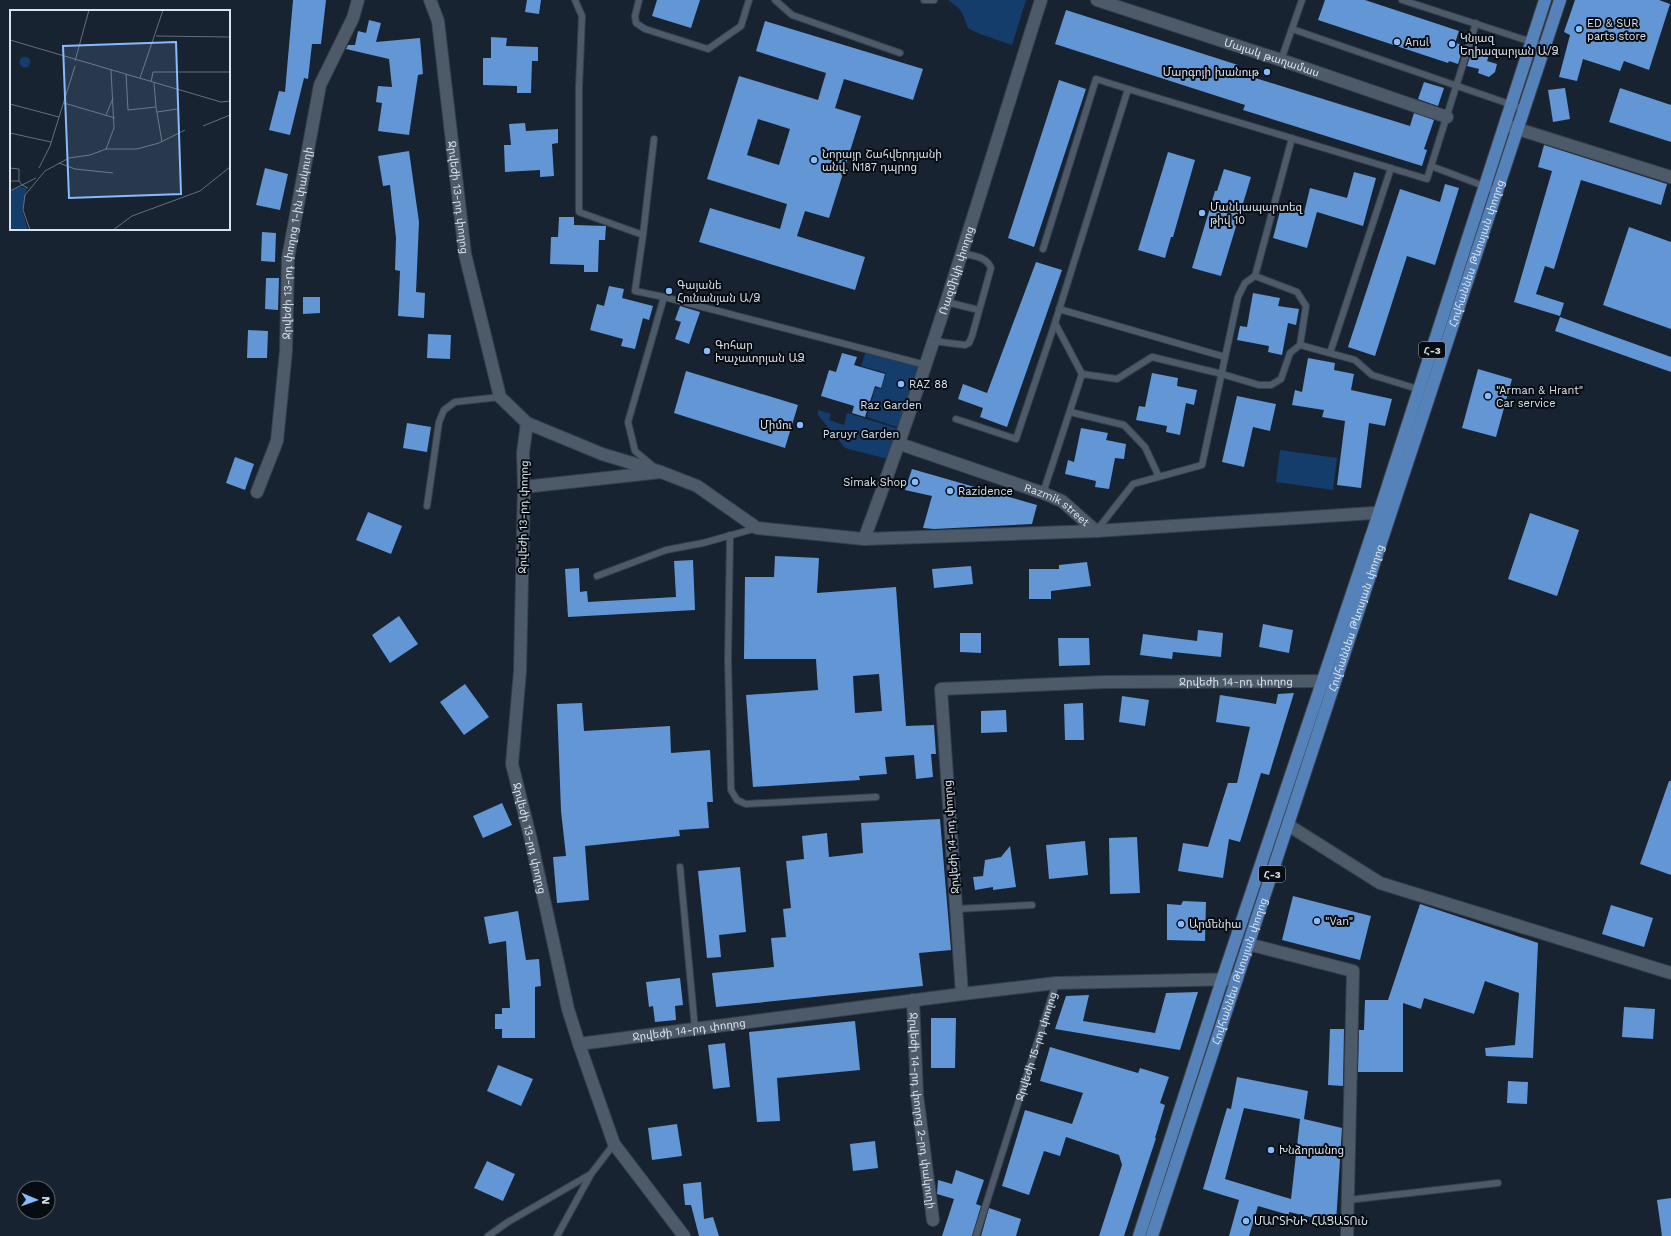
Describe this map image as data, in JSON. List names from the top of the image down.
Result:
{
  "streets": {
    "main road": ["Հովհաննես Թևոսյան փողոց", "Հ-3"],
    "street": [
      "Մայակ թաղամաս",
      "Ջրվեժի 13-րդ փողոց",
      "Ջրվեժի 13-րդ փողոց 1-ին փակուղի",
      "Ռազմիկի փողոց",
      "Razmik street",
      "Ջրվեժի 14-րդ փողոց",
      "Ջրվեժի 15-րդ փողոց",
      "Ջրվեժի 14-րդ փողոց 2-րդ փակուղի"
    ]
  },
  "crossings": [
    ["Ջրվեժի 13-րդ փողոց", "Ջրվեժի 14-րդ փողոց"],
    ["Հովհաննես Թևոսյան փողոց", "Ջրվեժի 14-րդ փողոց"],
    ["Հովհաննես Թևոսյան փողոց", "Ջրվեժի 15-րդ փողոց"],
    ["Ռազմիկի փողոց", "Razmik street"],
    ["Ջրվեժի 14-րդ փողոց", "Ջրվեժի 14-րդ փողոց 2-րդ փակուղի"]
  ],
  "parks": ["Raz Garden", "Paruyr Garden"],
  "places": [
    "ED & SUR parts store",
    "Anul",
    "Կնյազ Եղիազարյան Ա/Ձ",
    "Մարգոյի խանութ",
    "Նորայր Շահվերդյանի անվ. N187 դպրոց",
    "Մանկապարտեզ թիվ 10",
    "Գայանե Հունանյան Ա/Ձ",
    "Գոհար Խաչատրյան ԱՁ",
    "RAZ 88",
    "\"Arman & Hrant\" Car service",
    "Միմու",
    "Simak Shop",
    "Razidence",
    "\"Van\"",
    "Արմենիա",
    "Խնձորանոց",
    "ՄԱՐՏԻՆԻ ՀԱՑԱՏՈւՆ"
  ],
  "north": "right"
}
